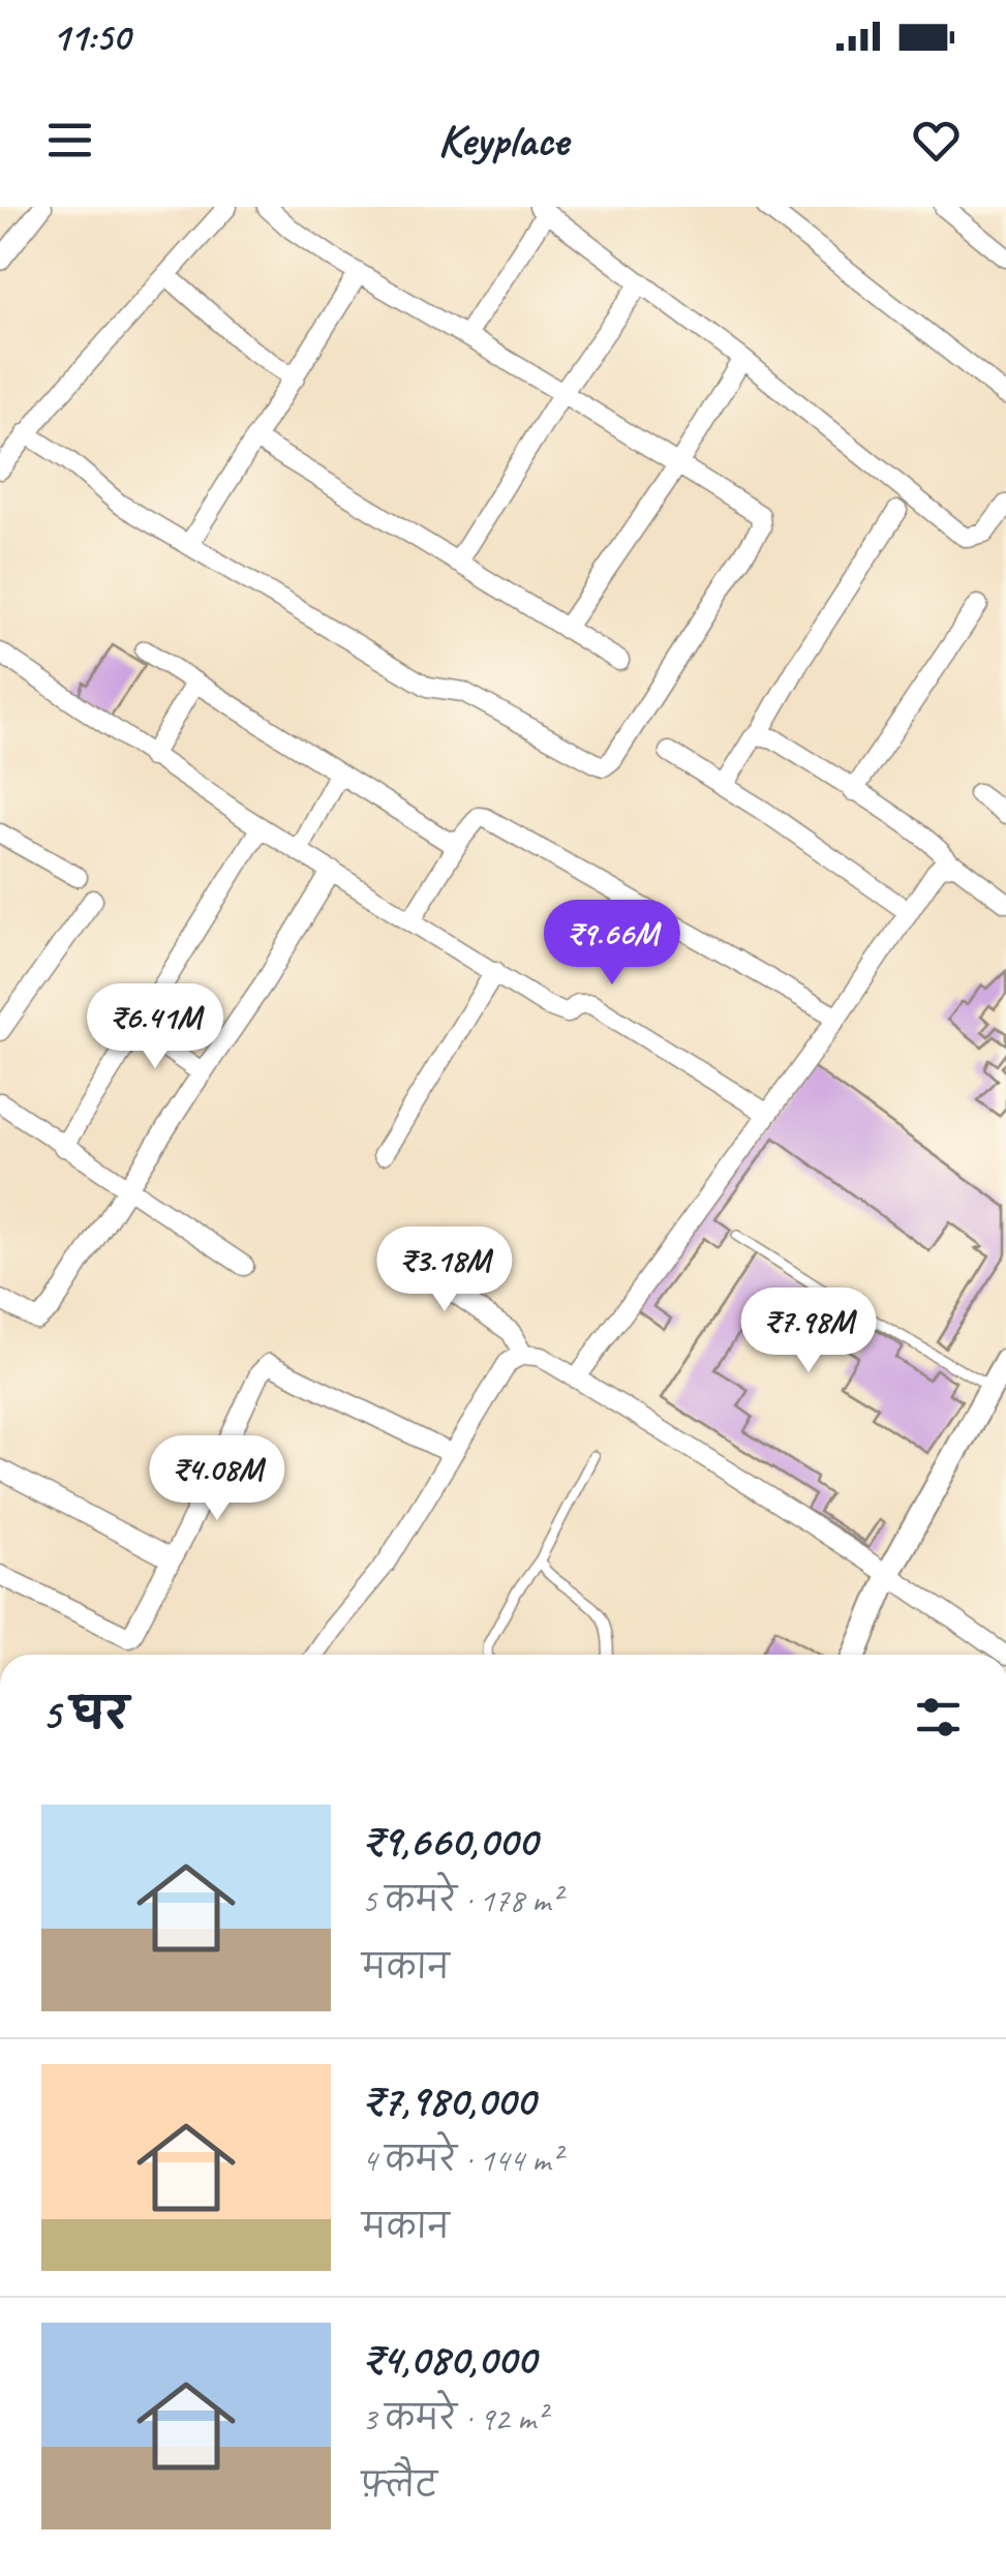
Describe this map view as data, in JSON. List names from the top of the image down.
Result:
{
  "page": {
    "status": "11:50",
    "header": "Keyplace",
    "price": [
      "₹9.66M",
      "₹6.41M",
      "₹3.18M",
      "₹7.98M",
      "₹4.08M"
    ],
    "heading": "5 घर",
    "list": [
      {
        "name": "₹9,660,000",
        "note": "5 कमरे · 178 m² · मकान"
      },
      {
        "name": "₹7,980,000",
        "note": "4 कमरे · 144 m² · मकान"
      },
      {
        "name": "₹4,080,000",
        "note": "3 कमरे · 92 m² · फ़्लैट"
      }
    ]
  }
}
